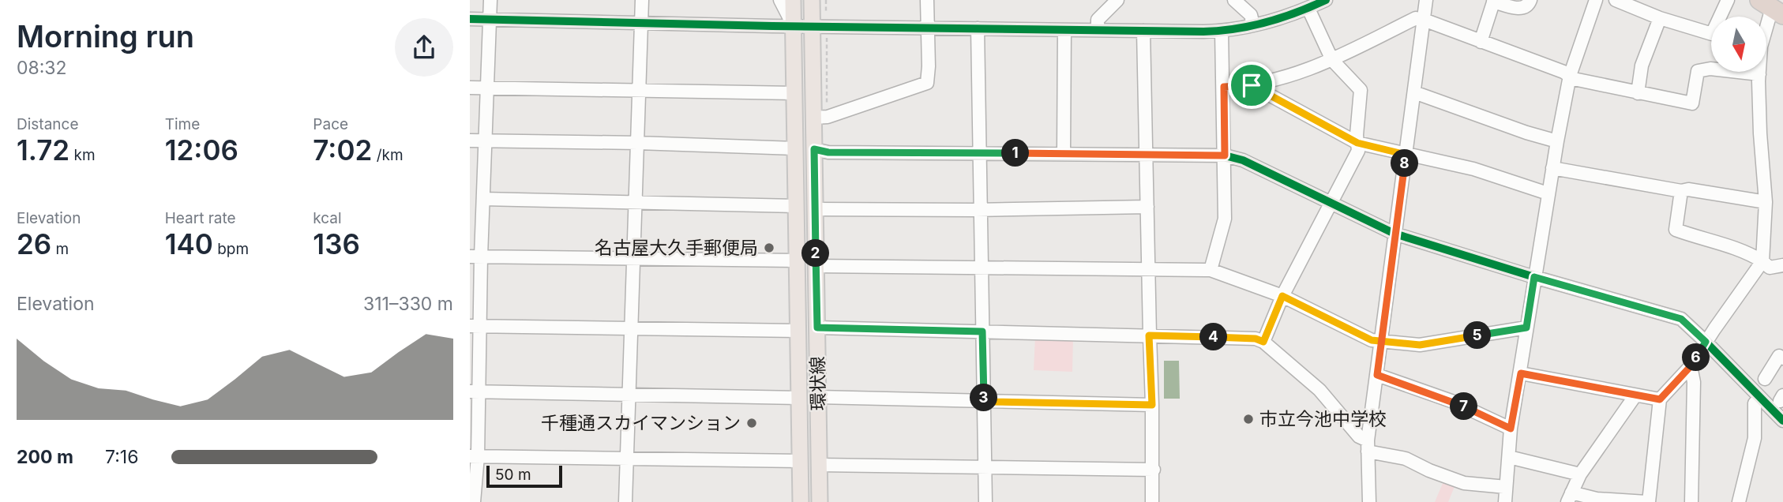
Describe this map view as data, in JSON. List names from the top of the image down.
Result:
{
  "streets": {
    "main road": ["環状線"]
  },
  "places": ["名古屋大久手郵便局", "市立今池中学校", "千種通スカイマンション"],
  "scale_bar": "50 m",
  "north": "bottom",
  "page": {
    "heading": ["Morning run", "08:32"],
    "stats": [
      ["Distance", "1.72 km"],
      ["Time", "12:06"],
      ["Pace", "7:02 /km"],
      ["Elevation", "26 m"],
      ["Heart rate", "140 bpm"],
      ["kcal", "136"]
    ],
    "pins": [
      "1",
      "8",
      "2",
      "5",
      "4",
      "6",
      "3",
      "7"
    ],
    "chart": ["Elevation", "311–330 m"],
    "list": [
      {
        "name": "200 m",
        "note": "7:16"
      }
    ],
    "scale": "50 m"
  }
}
